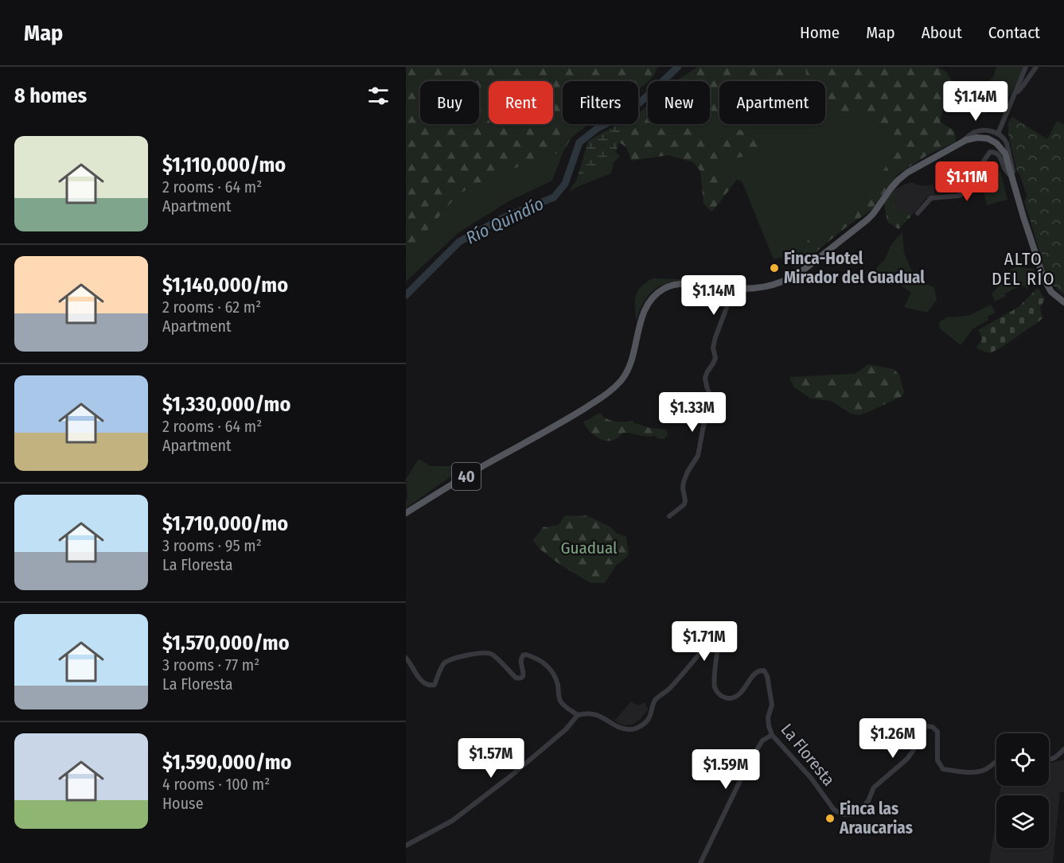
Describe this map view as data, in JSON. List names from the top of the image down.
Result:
{
  "streets": {
    "main road": ["40"],
    "street": ["La Floresta"]
  },
  "districts": ["ALTO DEL RÍO"],
  "water": ["Río Quindío"],
  "parks": ["Guadual"],
  "places": ["Finca-Hotel Mirador del Guadual", "Finca las Araucarias"],
  "page": {
    "header": "Map",
    "nav": [
      "Home",
      "Map",
      "About",
      "Contact"
    ],
    "heading": "8 homes",
    "price": [
      "$1.14M",
      "$1.11M",
      "$1.14M",
      "$1.33M",
      "$1.71M",
      "$1.26M",
      "$1.57M",
      "$1.59M"
    ],
    "chip": [
      "Buy",
      "Rent",
      "Filters",
      "New",
      "Apartment"
    ],
    "list": [
      {
        "name": "$1,110,000/mo",
        "note": "2 rooms · 64 m² · Apartment"
      },
      {
        "name": "$1,140,000/mo",
        "note": "2 rooms · 62 m² · Apartment"
      },
      {
        "name": "$1,330,000/mo",
        "note": "2 rooms · 64 m² · Apartment"
      },
      {
        "name": "$1,710,000/mo",
        "note": "3 rooms · 95 m² · La Floresta"
      },
      {
        "name": "$1,570,000/mo",
        "note": "3 rooms · 77 m² · La Floresta"
      },
      {
        "name": "$1,590,000/mo",
        "note": "4 rooms · 100 m² · House"
      }
    ]
  }
}
